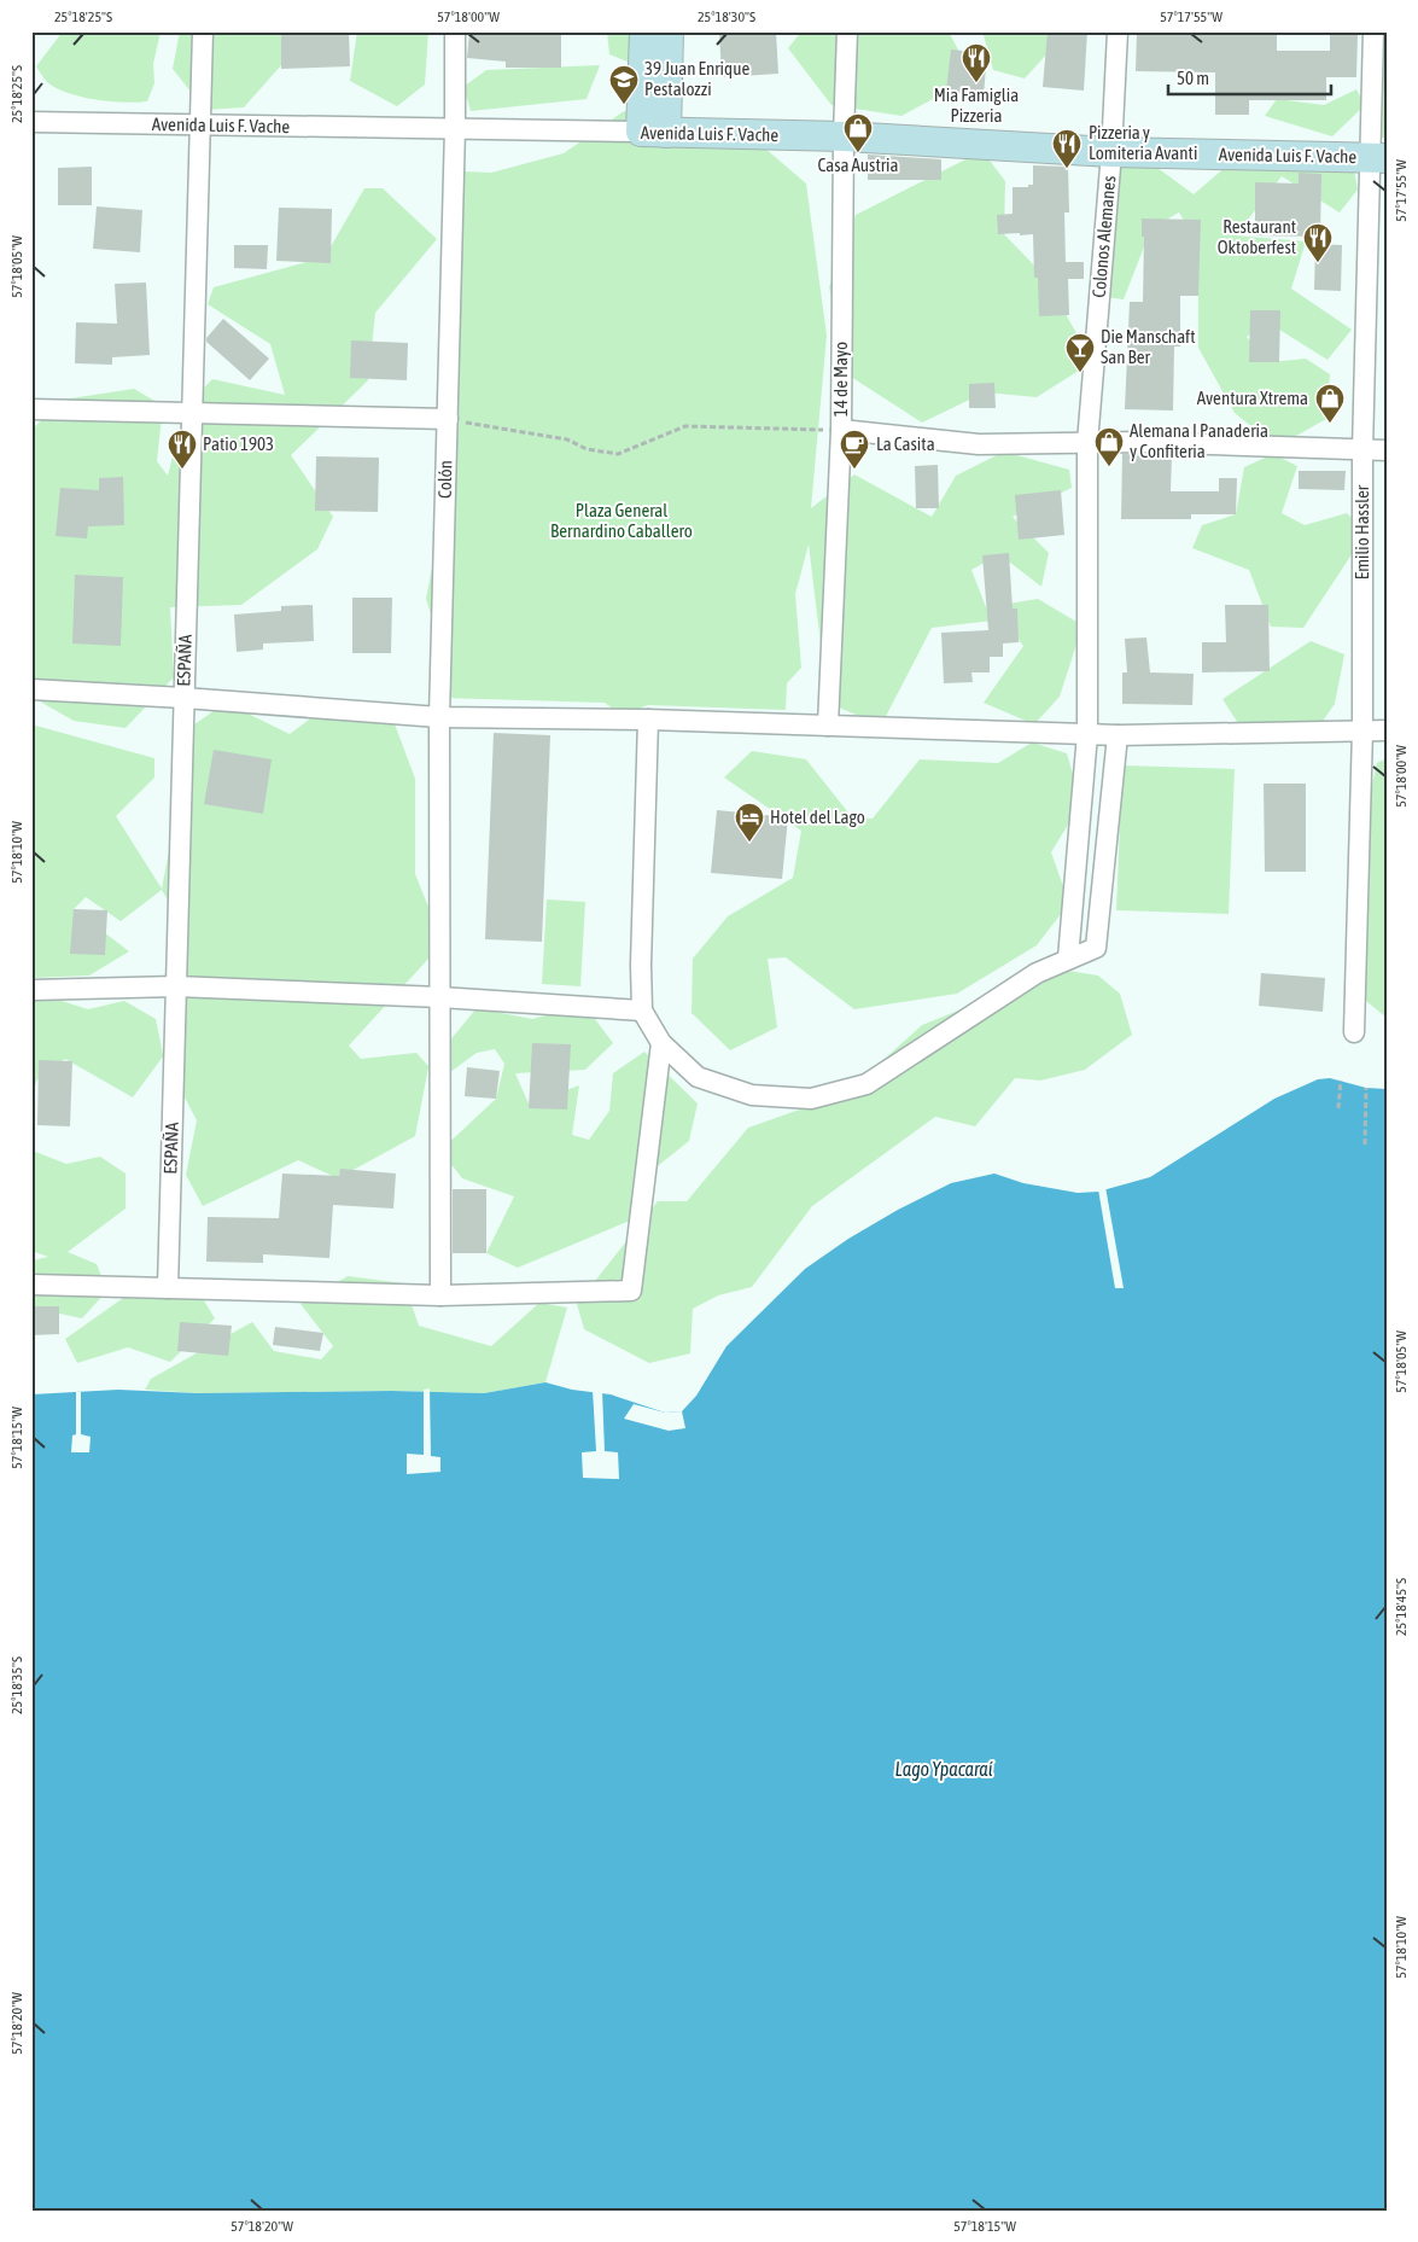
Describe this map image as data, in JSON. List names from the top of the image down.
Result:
{
  "streets": {
    "street": [
      "Avenida Luis F. Vache",
      "Colonos Alemanes",
      "14 de Mayo",
      "Colón",
      "Emilio Hassler",
      "ESPAÑA"
    ]
  },
  "crossings": [
    ["Avenida Luis F. Vache", "Colonos Alemanes"],
    ["Avenida Luis F. Vache", "14 de Mayo"],
    ["Avenida Luis F. Vache", "Colón"],
    ["Avenida Luis F. Vache", "Emilio Hassler"],
    ["Avenida Luis F. Vache", "ESPAÑA"]
  ],
  "water": ["Lago Ypacaraí"],
  "parks": ["Plaza General Bernardino Caballero"],
  "places": {
    "restaurant": [
      "Mia Famiglia Pizzeria",
      "Pizzeria y Lomiteria Avanti",
      "Restaurant Oktoberfest",
      "Patio 1903"
    ],
    "school or university": ["39 Juan Enrique Pestalozzi"],
    "shop": ["Casa Austria", "Aventura Xtrema", "Alemana I Panaderia y Confiteria"],
    "bar": ["Die Manschaft San Ber"],
    "cafe": ["La Casita"],
    "hotel": ["Hotel del Lago"]
  },
  "scale_bar": "50 m",
  "coordinates": [
    "25°18'25\"S",
    "57°18'00\"W",
    "25°18'30\"S",
    "57°17'55\"W",
    "57°18'05\"W",
    "57°18'10\"W",
    "57°18'15\"W",
    "25°18'45\"S",
    "25°18'35\"S",
    "57°18'20\"W"
  ]
}
